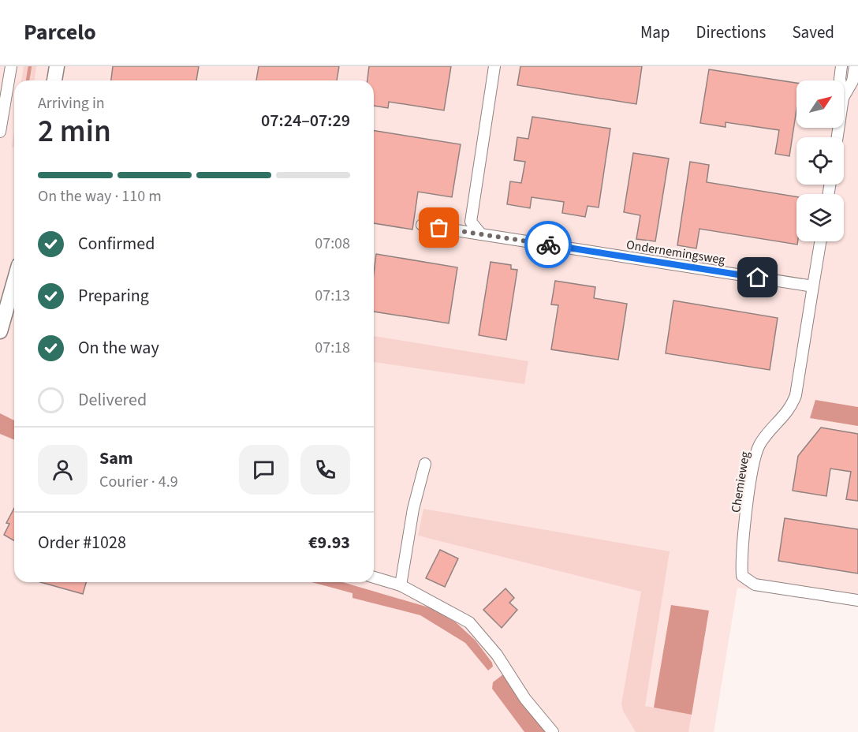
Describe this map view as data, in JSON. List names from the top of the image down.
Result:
{
  "streets": {
    "street": ["Ondernemingsweg", "Chemieweg"]
  },
  "crossings": [
    ["Ondernemingsweg", "Chemieweg"]
  ],
  "north": "top right",
  "page": {
    "header": "Parcelo",
    "nav": ["Map", "Directions", "Saved"],
    "heading": ["2 min", "Arriving in", "07:24–07:29"],
    "panel": [
      "Sam",
      "Courier · 4.9",
      "Order #1028",
      "€9.93"
    ],
    "bar": "On the way · 110 m",
    "list": [
      ["Confirmed", "07:08"],
      ["Preparing", "07:13"],
      ["On the way", "07:18"],
      "Delivered"
    ]
  }
}
